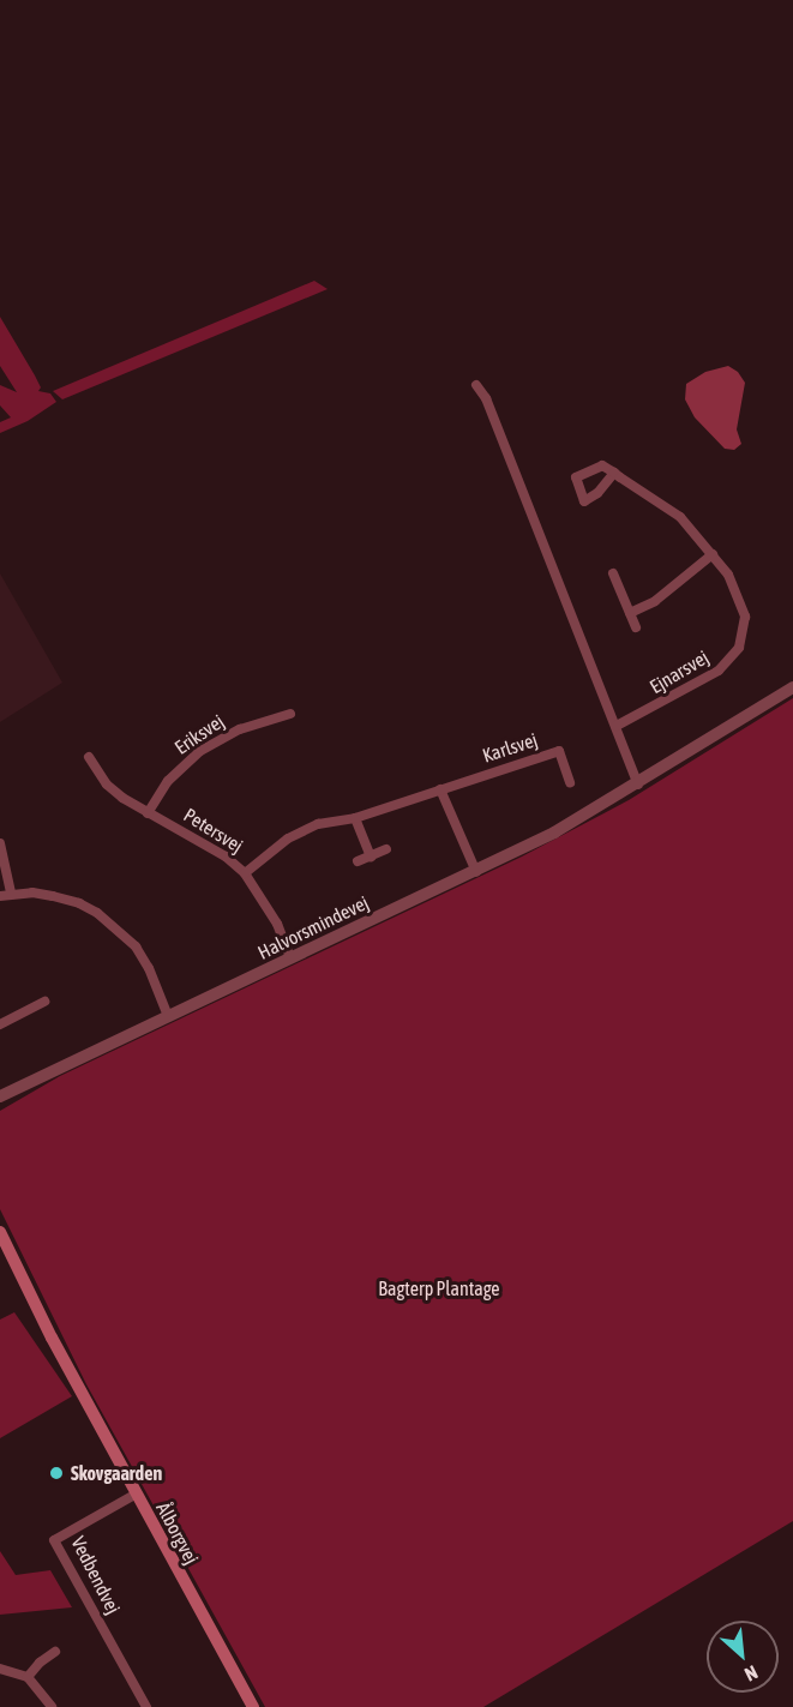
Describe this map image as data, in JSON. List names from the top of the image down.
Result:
{
  "streets": {
    "main road": ["Ålborgvej"],
    "street": [
      "Ejnarsvej",
      "Eriksvej",
      "Karlsvej",
      "Petersvej",
      "Halvorsmindevej",
      "Vedbendvej"
    ]
  },
  "crossings": [
    ["Eriksvej", "Petersvej"],
    ["Karlsvej", "Petersvej"],
    ["Petersvej", "Halvorsmindevej"],
    ["Ålborgvej", "Vedbendvej"]
  ],
  "parks": ["Bagterp Plantage"],
  "places": ["Skovgaarden"],
  "north": "bottom right"
}
